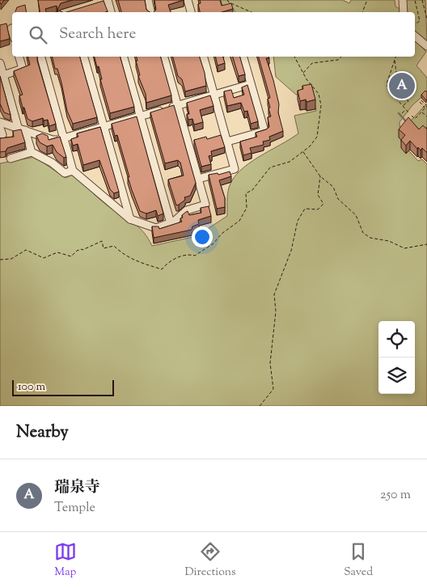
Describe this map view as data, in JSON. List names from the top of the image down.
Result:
{
  "scale_bar": "100 m",
  "page": {
    "search": "Search here",
    "pins": "A",
    "scale": "100 m",
    "heading": "Nearby",
    "list": [
      {
        "mark": "A",
        "name": "瑞泉寺",
        "note": "Temple",
        "value": "250 m"
      }
    ],
    "nav": ["Map", "Directions", "Saved"]
  }
}
